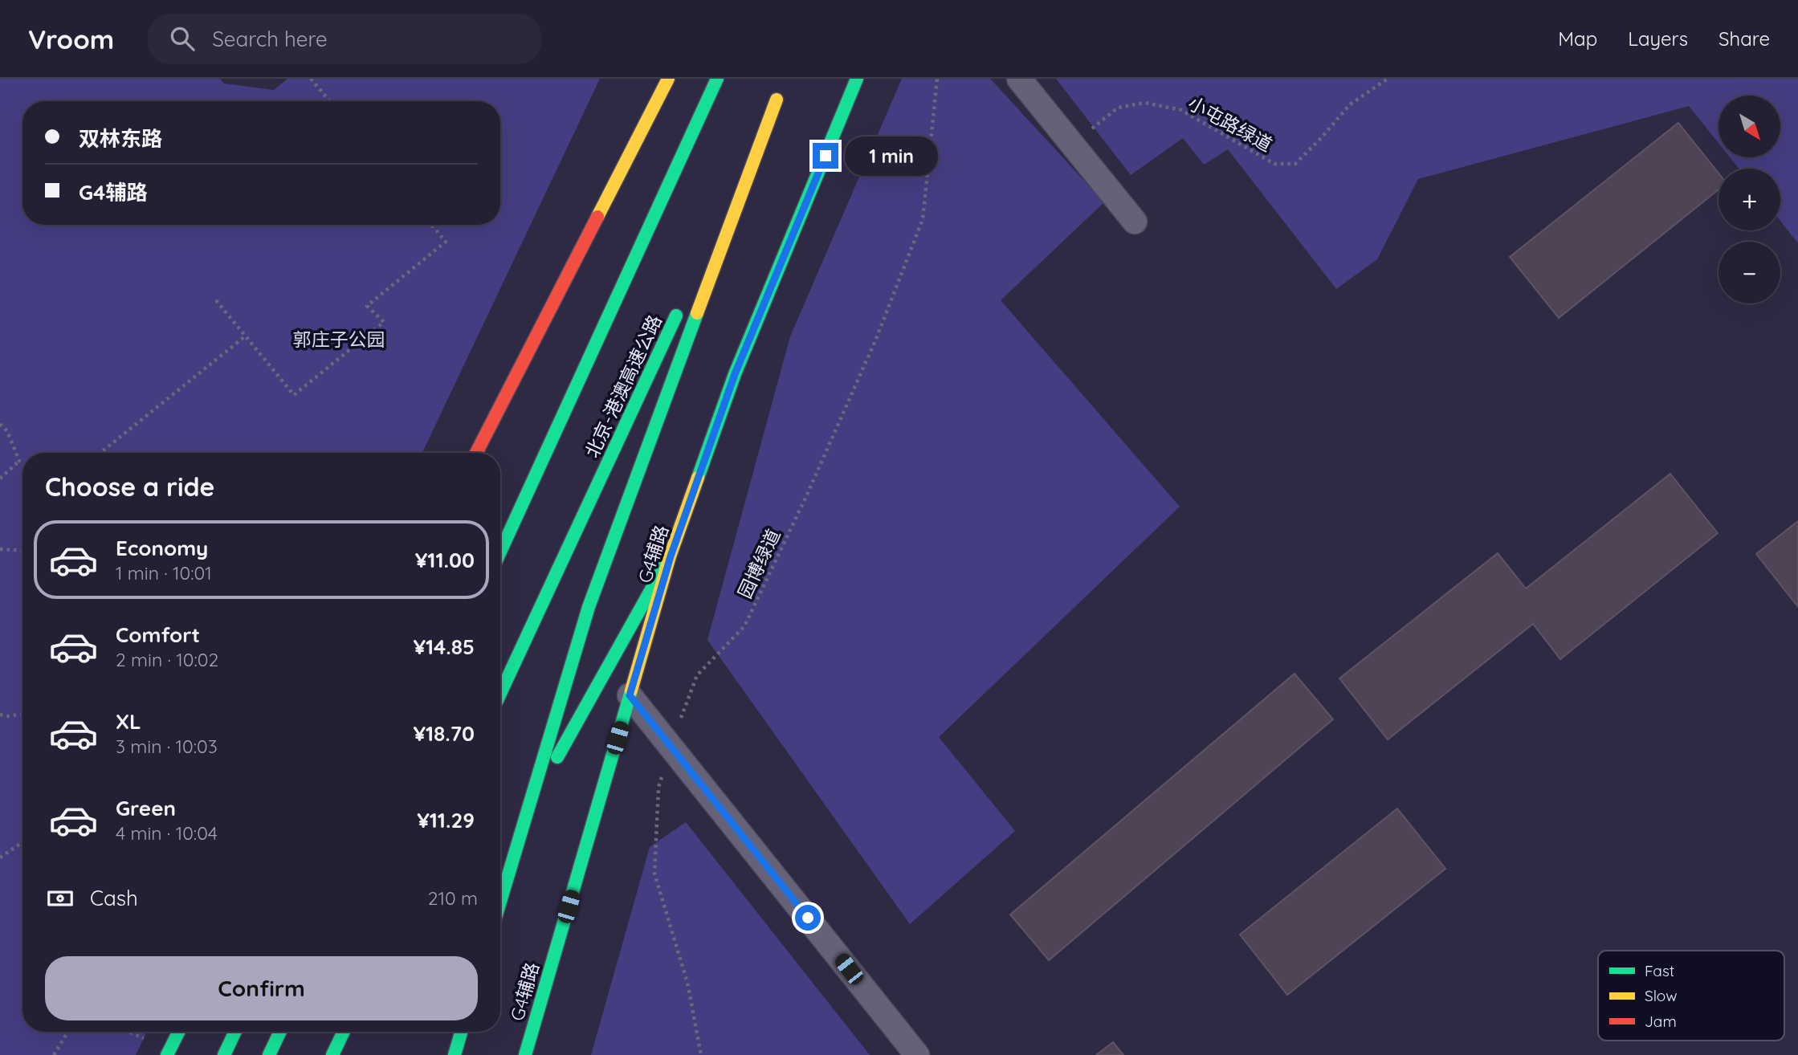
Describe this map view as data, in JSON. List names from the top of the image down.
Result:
{
  "streets": {
    "main road": ["北京-港澳高速公路", "G4辅路"],
    "path": ["小屯路绿道", "园博绿道"]
  },
  "parks": ["郭庄子公园"],
  "legend": ["Fast", "Slow", "Jam"],
  "north": "bottom right",
  "page": {
    "header": "Vroom",
    "search": "Search here",
    "nav": ["Map", "Layers", "Share"],
    "map_buttons": ["+", "−"],
    "banner": ["双林东路", "G4辅路"],
    "bubble": "1 min",
    "heading": "Choose a ride",
    "list": [
      {
        "name": "Economy",
        "note": "1 min · 10:01",
        "value": "¥11.00"
      },
      {
        "name": "Comfort",
        "note": "2 min · 10:02",
        "value": "¥14.85"
      },
      {
        "name": "XL",
        "note": "3 min · 10:03",
        "value": "¥18.70"
      },
      {
        "name": "Green",
        "note": "4 min · 10:04",
        "value": "¥11.29"
      }
    ],
    "pay": ["Cash", "210 m"],
    "buttons": "Confirm"
  }
}
